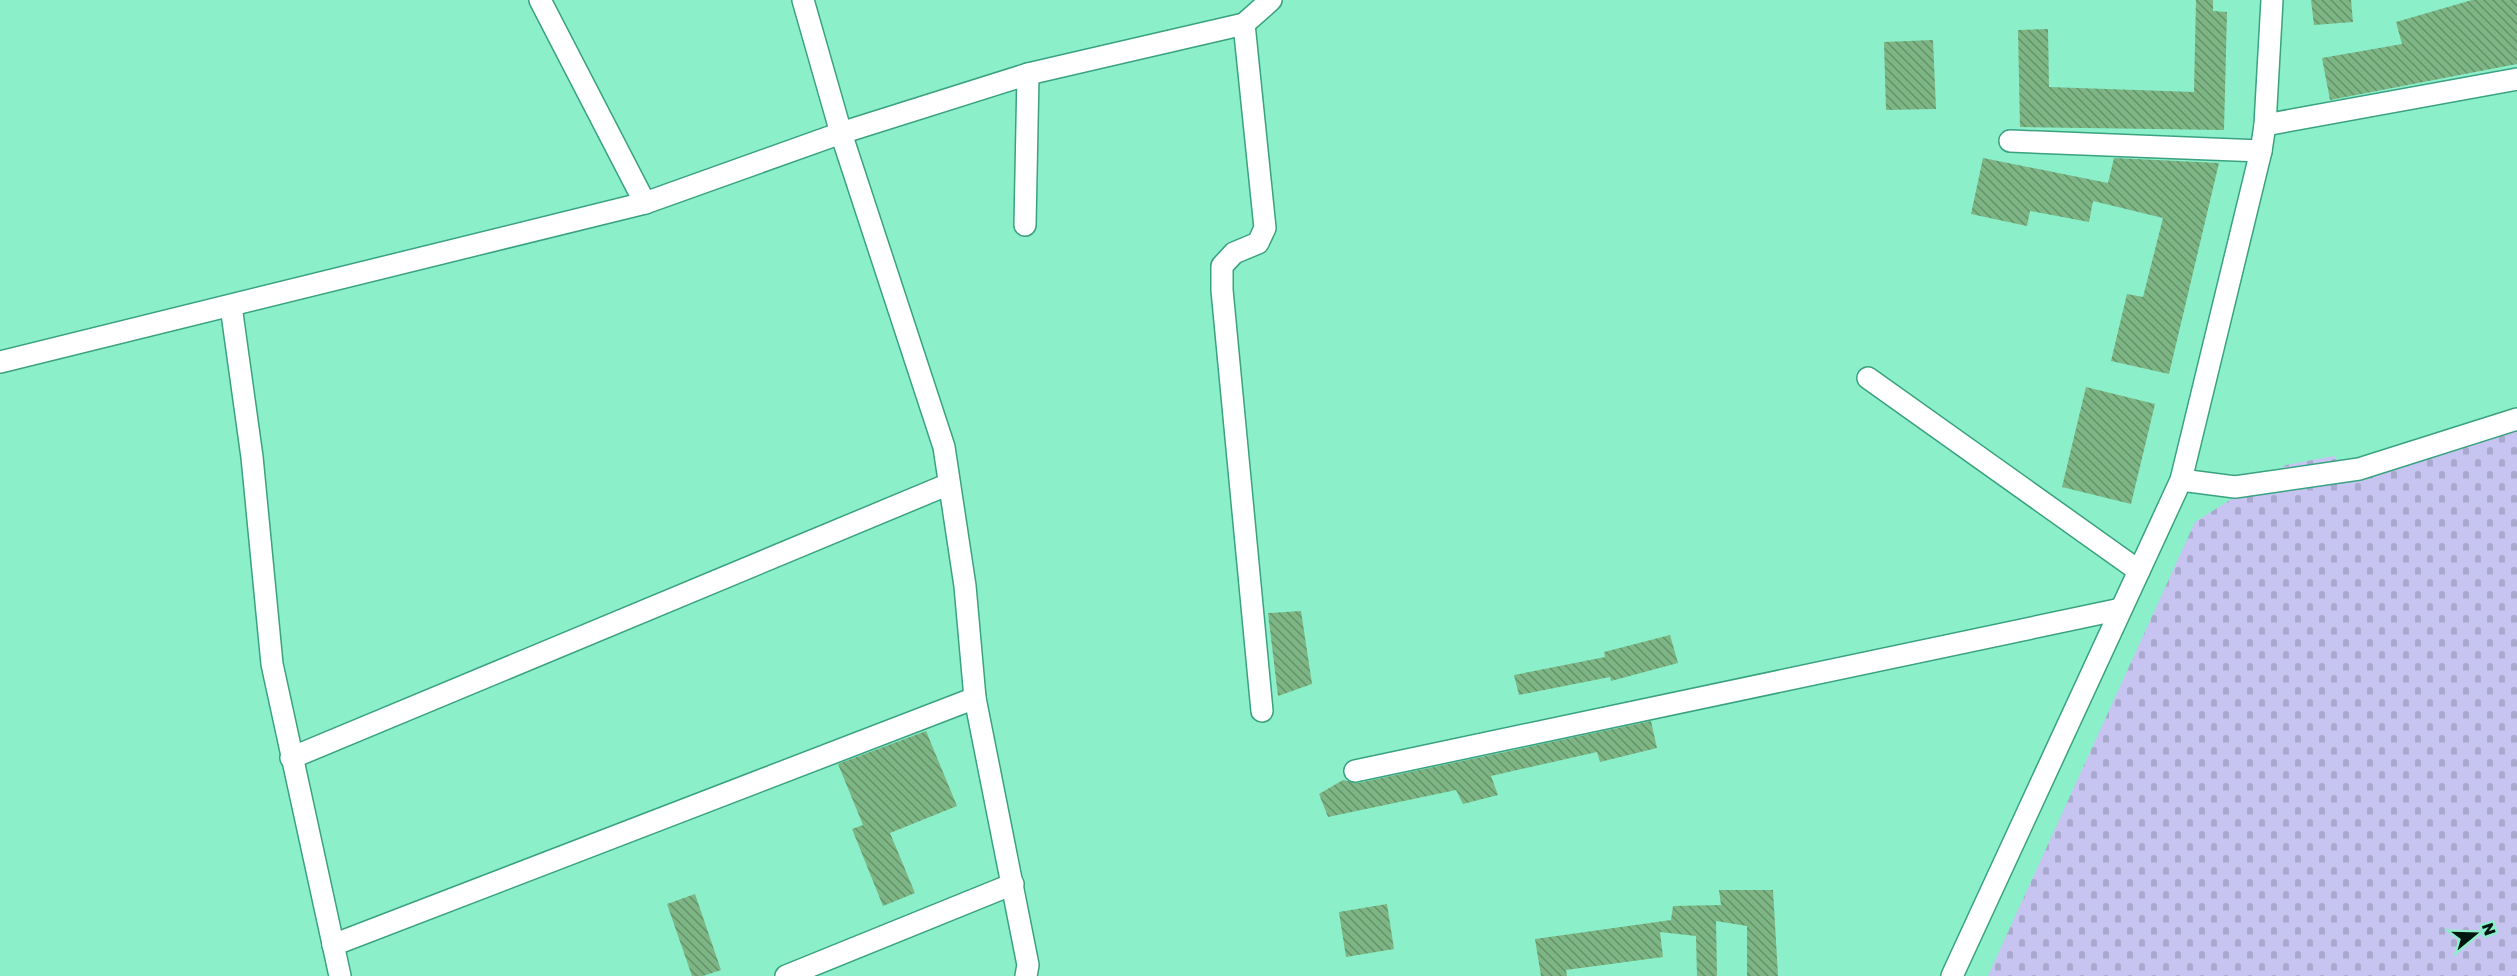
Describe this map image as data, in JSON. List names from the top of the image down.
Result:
{
  "north": "right"
}
